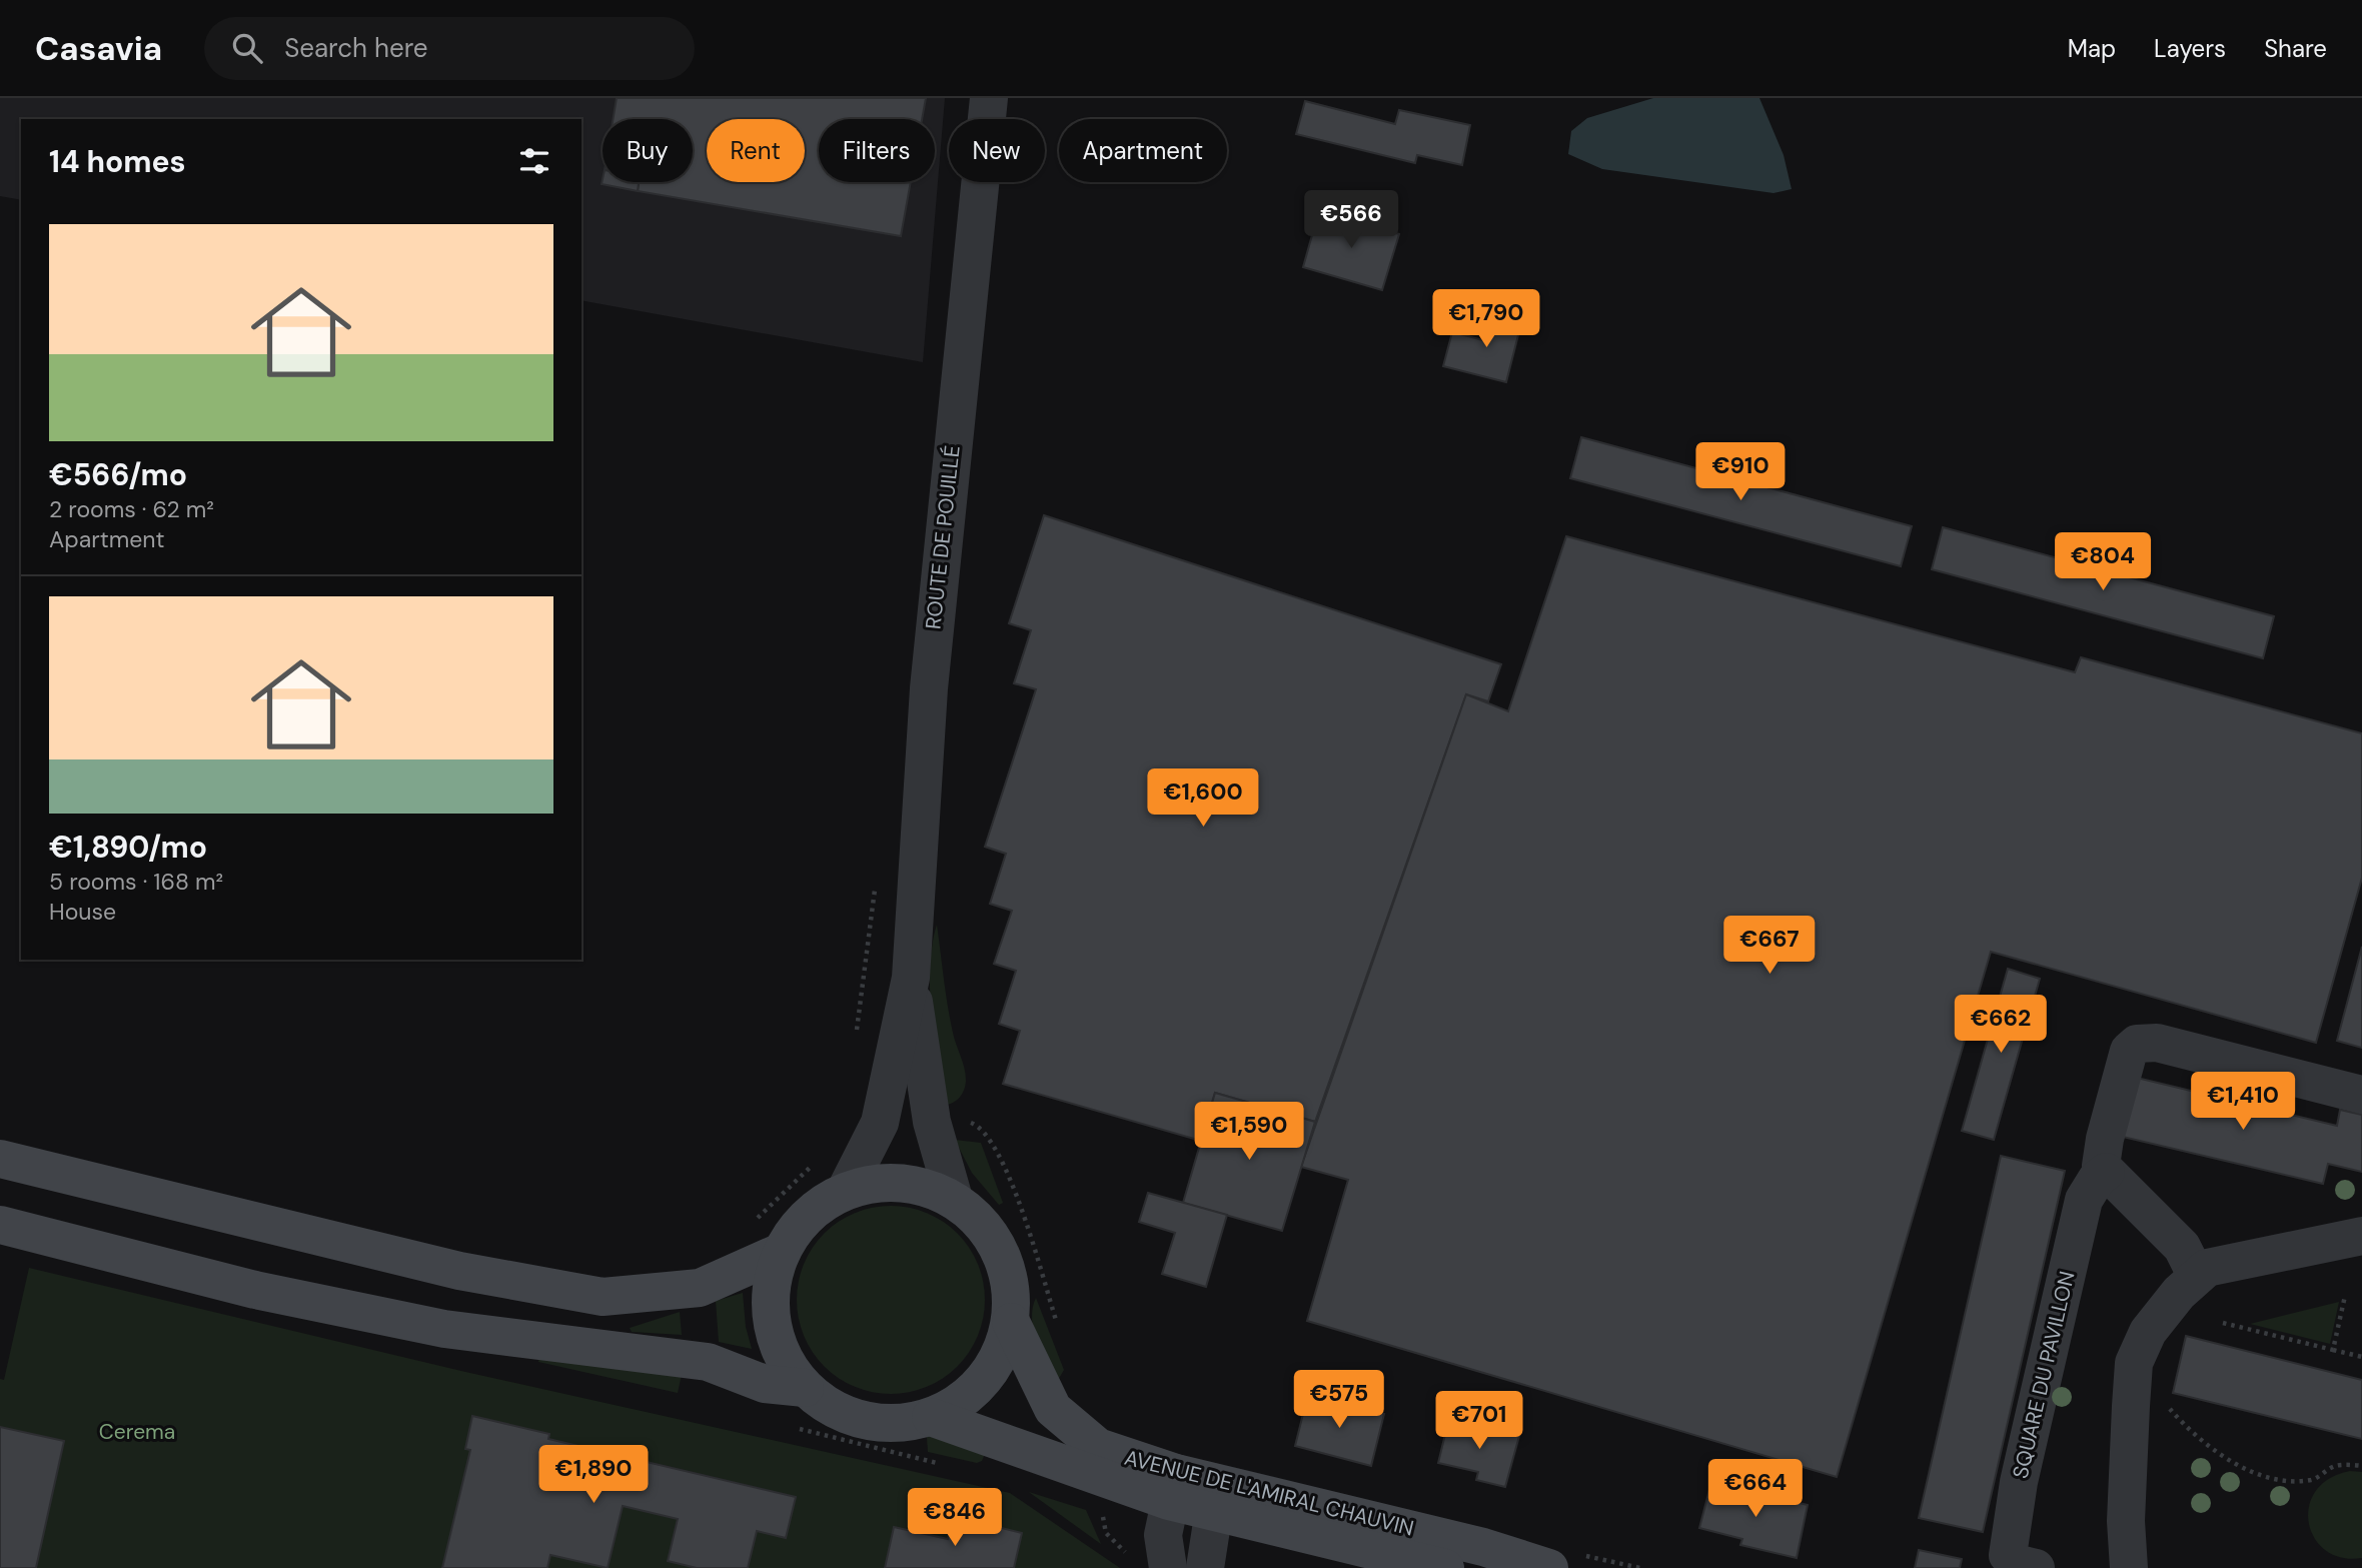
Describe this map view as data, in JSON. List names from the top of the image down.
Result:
{
  "streets": {
    "main road": ["AVENUE DE L'AMIRAL CHAUVIN"],
    "street": ["ROUTE DE POUILLÉ", "SQUARE DU PAVILLON"]
  },
  "crossings": [
    ["ROUTE DE POUILLÉ", "AVENUE DE L'AMIRAL CHAUVIN"]
  ],
  "parks": ["Cerema"],
  "page": {
    "header": "Casavia",
    "search": "Search here",
    "nav": ["Map", "Layers", "Share"],
    "chip": [
      "Buy",
      "Rent",
      "Filters",
      "New",
      "Apartment"
    ],
    "heading": "14 homes",
    "price": [
      "€566",
      "€1,790",
      "€910",
      "€804",
      "€1,600",
      "€667",
      "€662",
      "€1,410",
      "€1,590",
      "€575",
      "€701",
      "€1,890",
      "€664",
      "€846"
    ],
    "list": [
      {
        "name": "€566/mo",
        "note": "2 rooms · 62 m² · Apartment"
      },
      {
        "name": "€1,890/mo",
        "note": "5 rooms · 168 m² · House"
      }
    ]
  }
}
